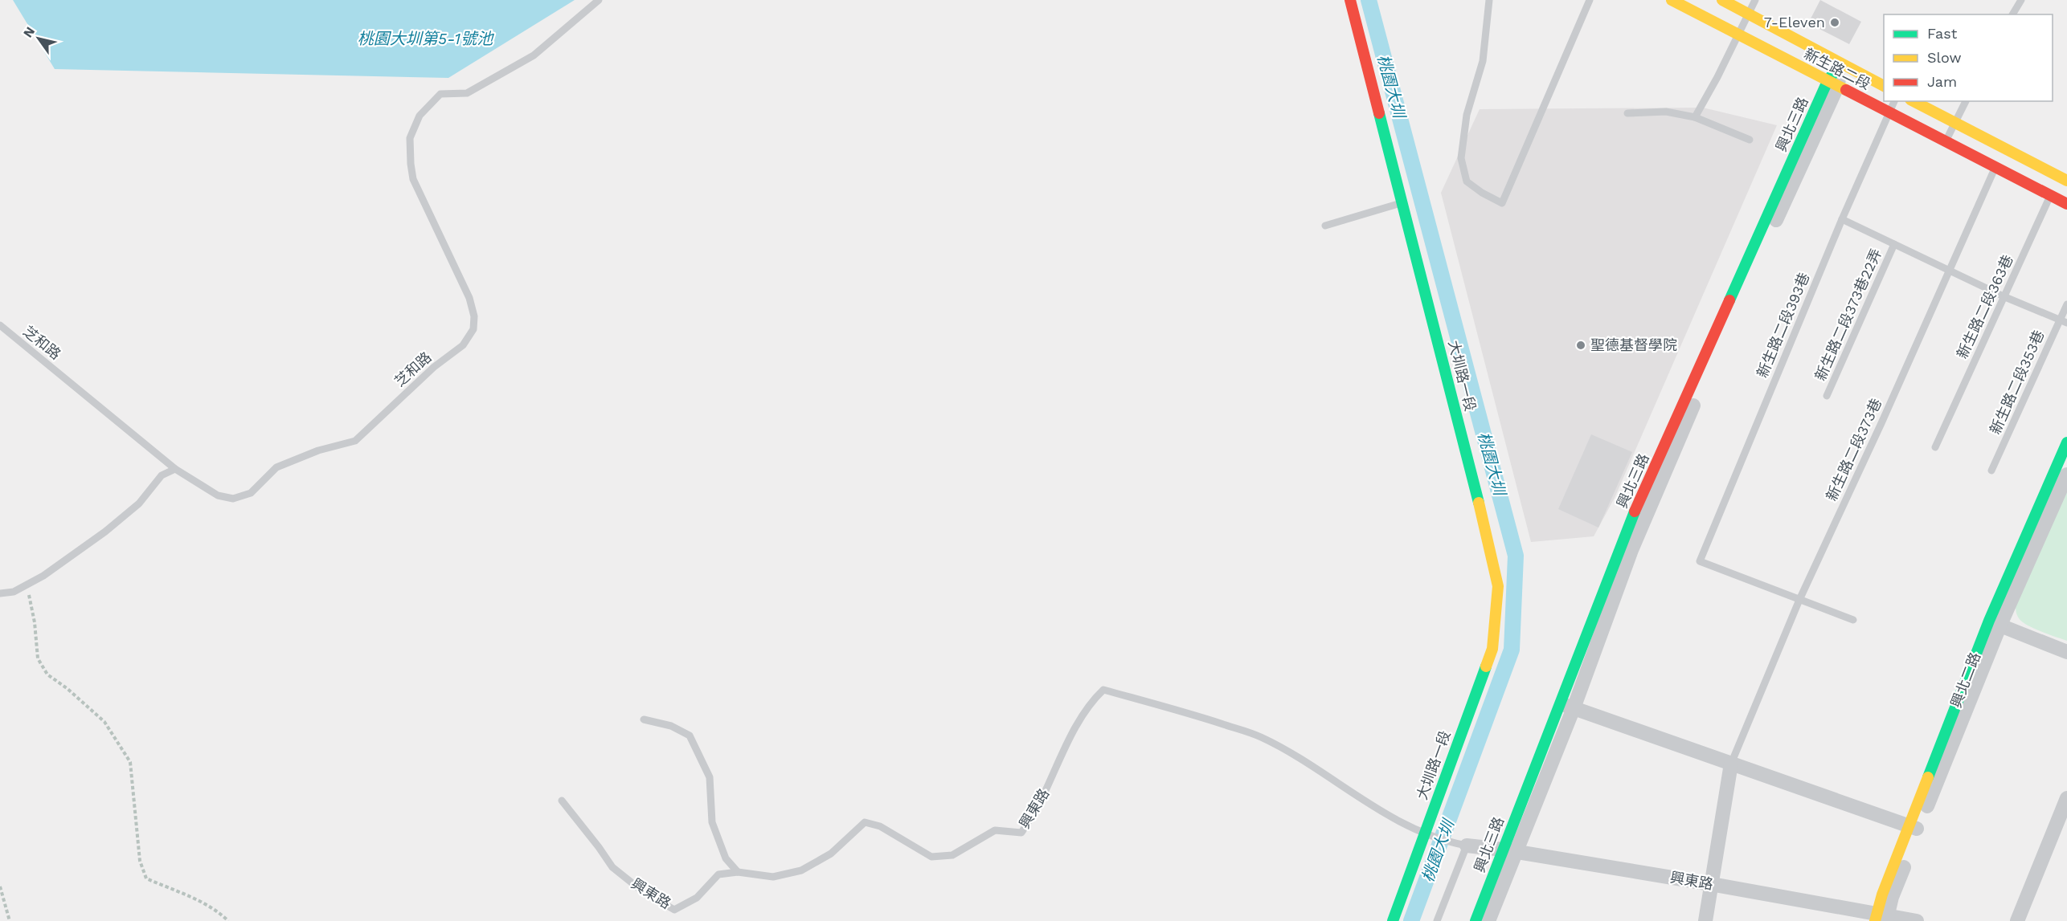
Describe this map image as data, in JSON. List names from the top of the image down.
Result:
{
  "streets": {
    "street": [
      "新生路二段",
      "興北三路",
      "大圳路一段",
      "興北二路",
      "興東路"
    ],
    "lane": [
      "新生路二段363巷",
      "新生路二段373巷22弄",
      "新生路二段393巷",
      "芝和路",
      "新生路二段353巷",
      "新生路二段373巷"
    ]
  },
  "crossings": [
    ["新生路二段", "新生路二段363巷"],
    ["新生路二段", "新生路二段393巷"],
    ["新生路二段", "新生路二段373巷"],
    ["興北三路", "興東路"],
    ["新生路二段363巷", "新生路二段373巷22弄"],
    ["新生路二段373巷22弄", "新生路二段393巷"],
    ["新生路二段373巷22弄", "新生路二段353巷"],
    ["新生路二段373巷22弄", "新生路二段373巷"],
    ["新生路二段393巷", "新生路二段373巷"],
    ["大圳路一段", "興東路"],
    ["興北二路", "興東路"]
  ],
  "water": ["桃園大圳第5-1號池", "桃園大圳"],
  "places": ["7-Eleven", "聖德基督學院"],
  "legend": ["Fast", "Slow", "Jam"],
  "north": "top left"
}
